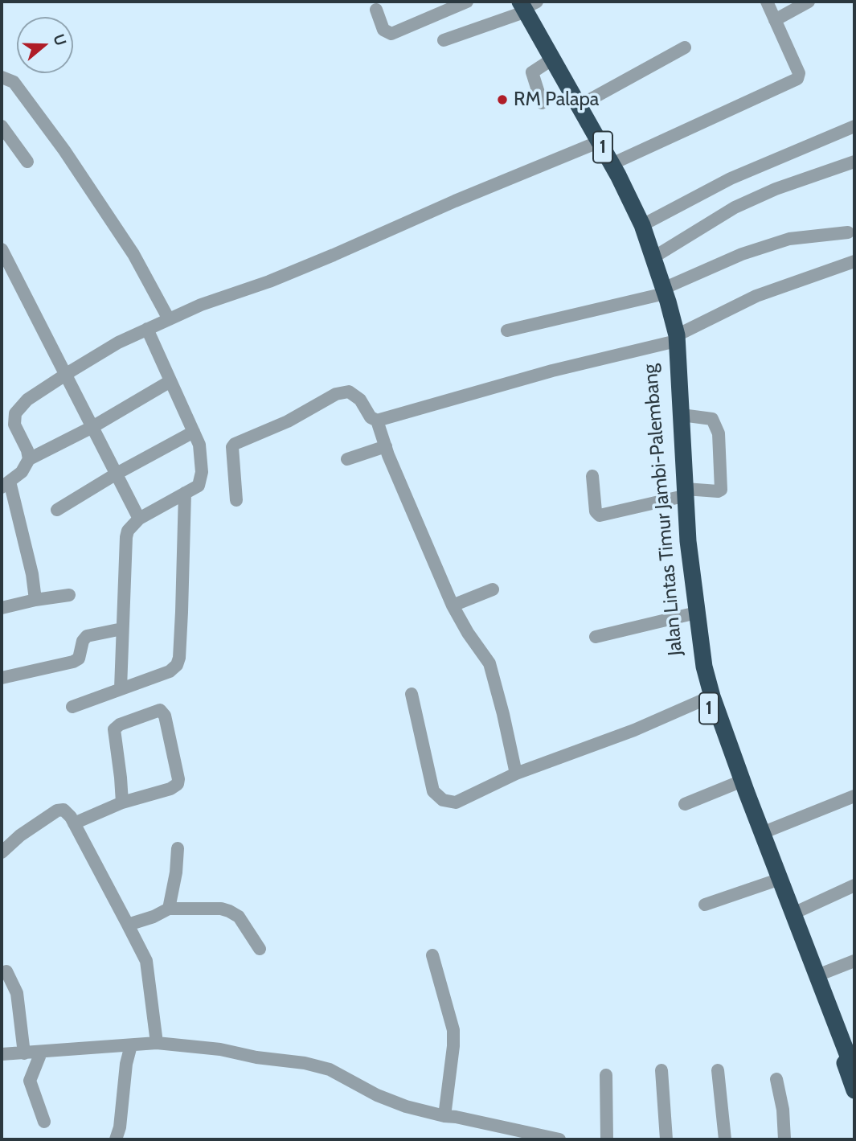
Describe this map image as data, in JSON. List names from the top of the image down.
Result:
{
  "streets": {
    "highway": ["1", "Jalan Lintas Timur Jambi-Palembang"]
  },
  "places": ["RM Palapa"],
  "north": "right"
}
